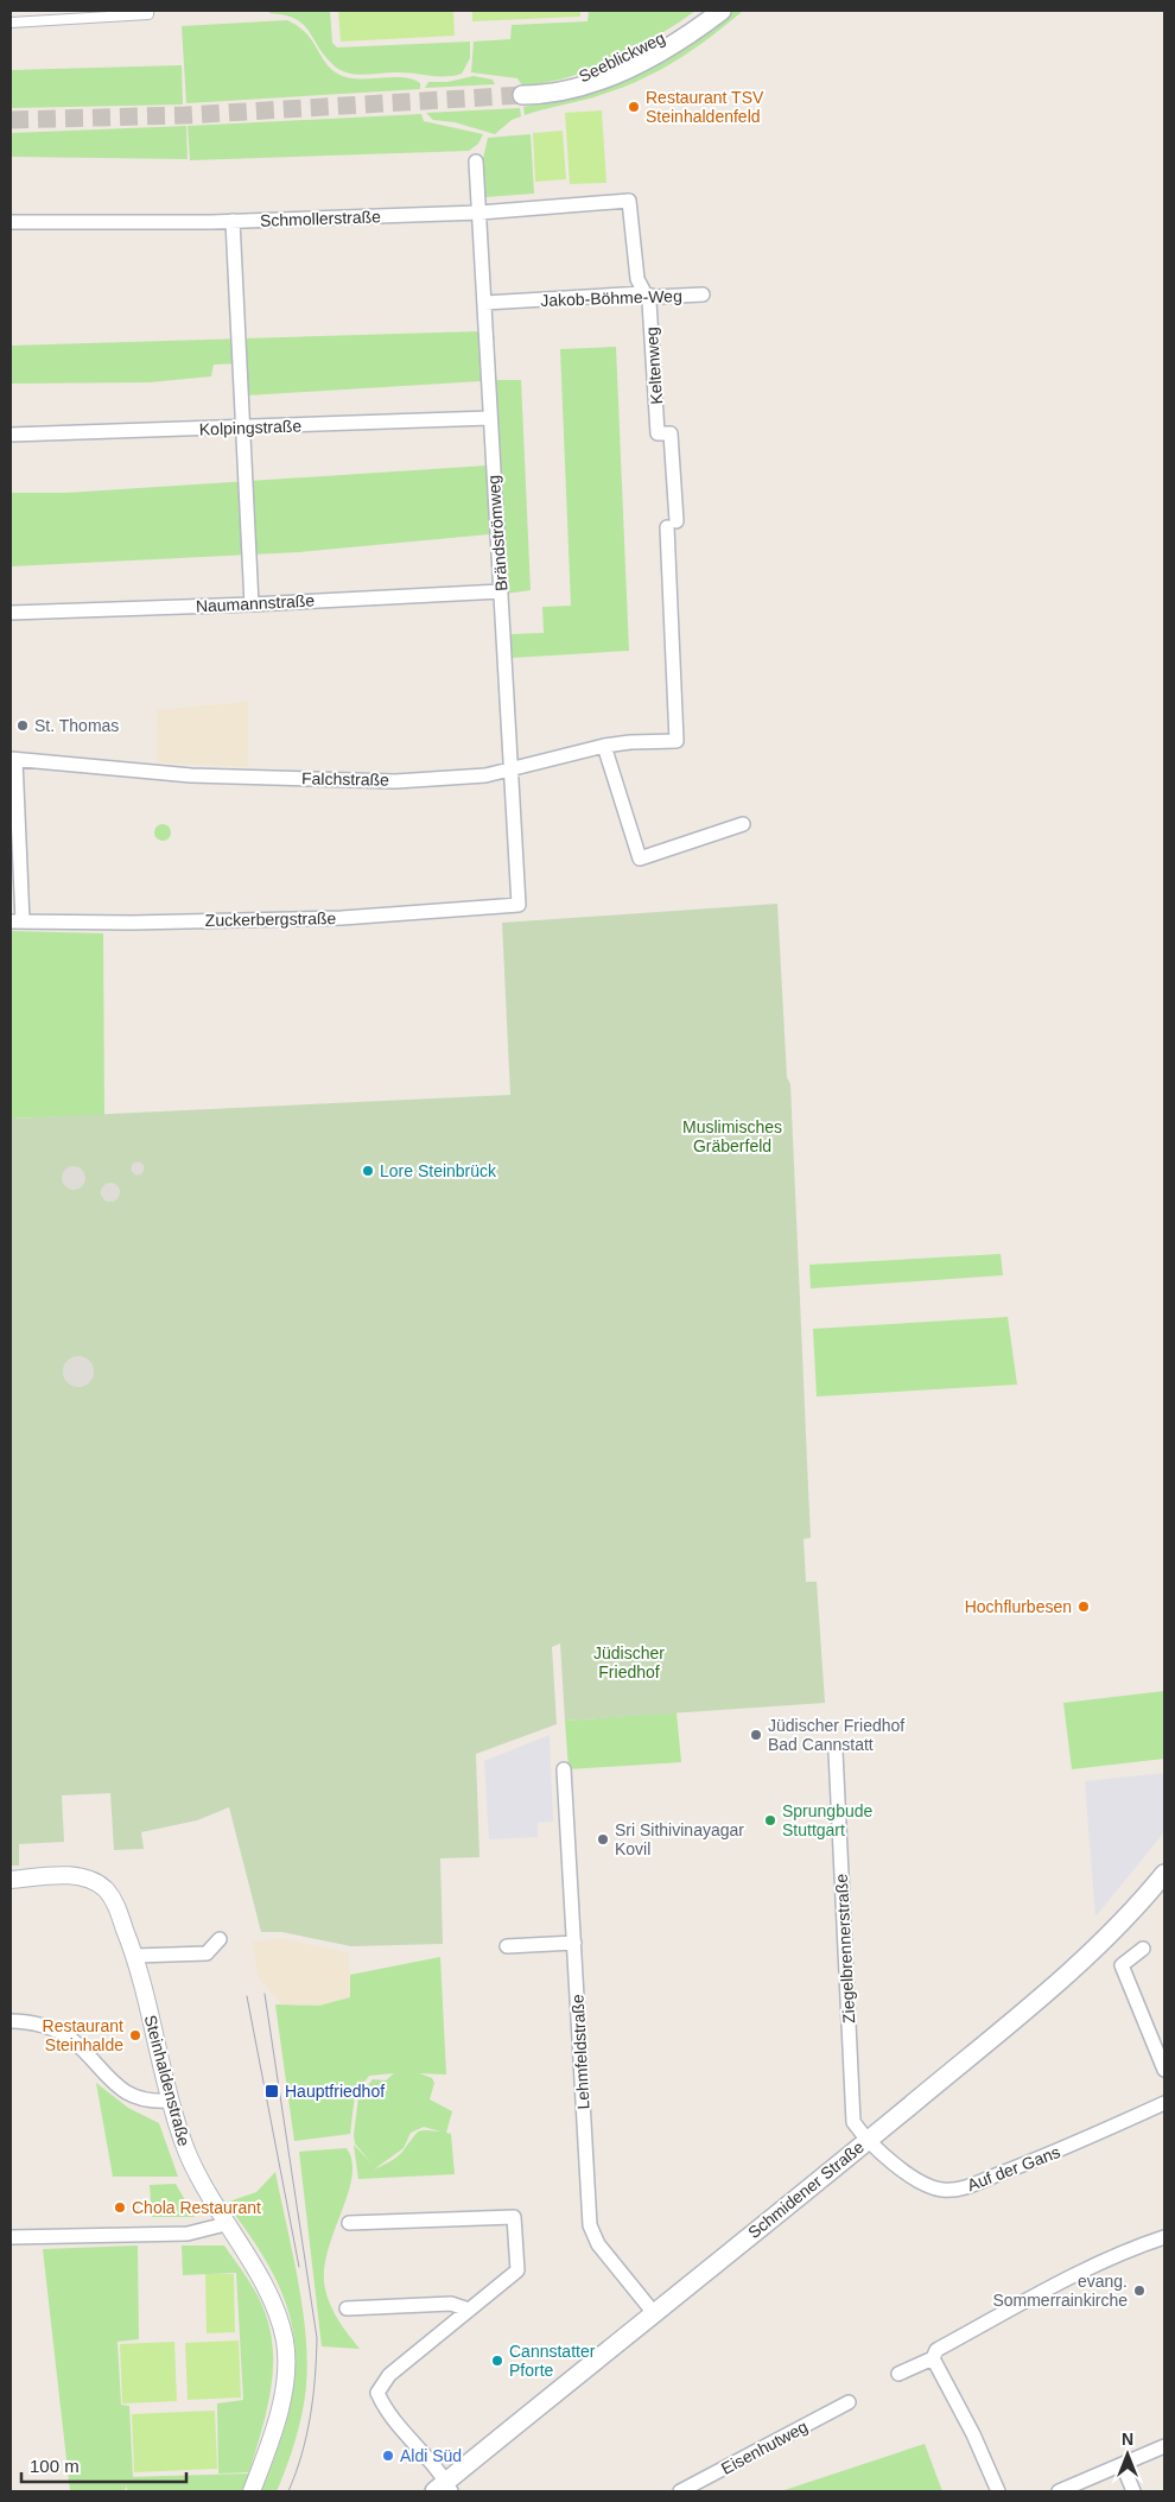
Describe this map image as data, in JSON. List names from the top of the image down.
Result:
{
  "streets": {
    "main road": ["Seeblickweg", "Schmidener Straße"],
    "street": [
      "Schmollerstraße",
      "Jakob-Böhme-Weg",
      "Keltenweg",
      "Kolpingstraße",
      "Brändströmweg",
      "Naumannstraße",
      "Falchstraße",
      "Zuckerbergstraße",
      "Ziegelbrennerstraße",
      "Lehmfeldstraße",
      "Steinhaldenstraße",
      "Auf der Gans",
      "Eisenhutweg"
    ]
  },
  "crossings": [
    ["Schmollerstraße", "Keltenweg"],
    ["Schmollerstraße", "Brändströmweg"],
    ["Jakob-Böhme-Weg", "Keltenweg"],
    ["Jakob-Böhme-Weg", "Brändströmweg"],
    ["Keltenweg", "Falchstraße"],
    ["Kolpingstraße", "Brändströmweg"],
    ["Brändströmweg", "Naumannstraße"],
    ["Brändströmweg", "Falchstraße"],
    ["Brändströmweg", "Zuckerbergstraße"],
    ["Falchstraße", "Zuckerbergstraße"],
    ["Ziegelbrennerstraße", "Schmidener Straße"],
    ["Lehmfeldstraße", "Schmidener Straße"],
    ["Auf der Gans", "Schmidener Straße"]
  ],
  "parks": ["Muslimisches Gräberfeld", "Jüdischer Friedhof"],
  "places": {
    "other": [
      "Restaurant TSV Steinhaldenfeld",
      "St. Thomas",
      "Lore Steinbrück",
      "Hochflurbesen",
      "Jüdischer Friedhof Bad Cannstatt",
      "Sprungbude Stuttgart",
      "Sri Sithivinayagar Kovil",
      "Restaurant Steinhalde",
      "Chola Restaurant",
      "evang. Sommerrainkirche",
      "Cannstatter Pforte",
      "Aldi Süd"
    ],
    "transit": ["Hauptfriedhof"]
  },
  "scale_bar": "100 m",
  "north": "top"
}
